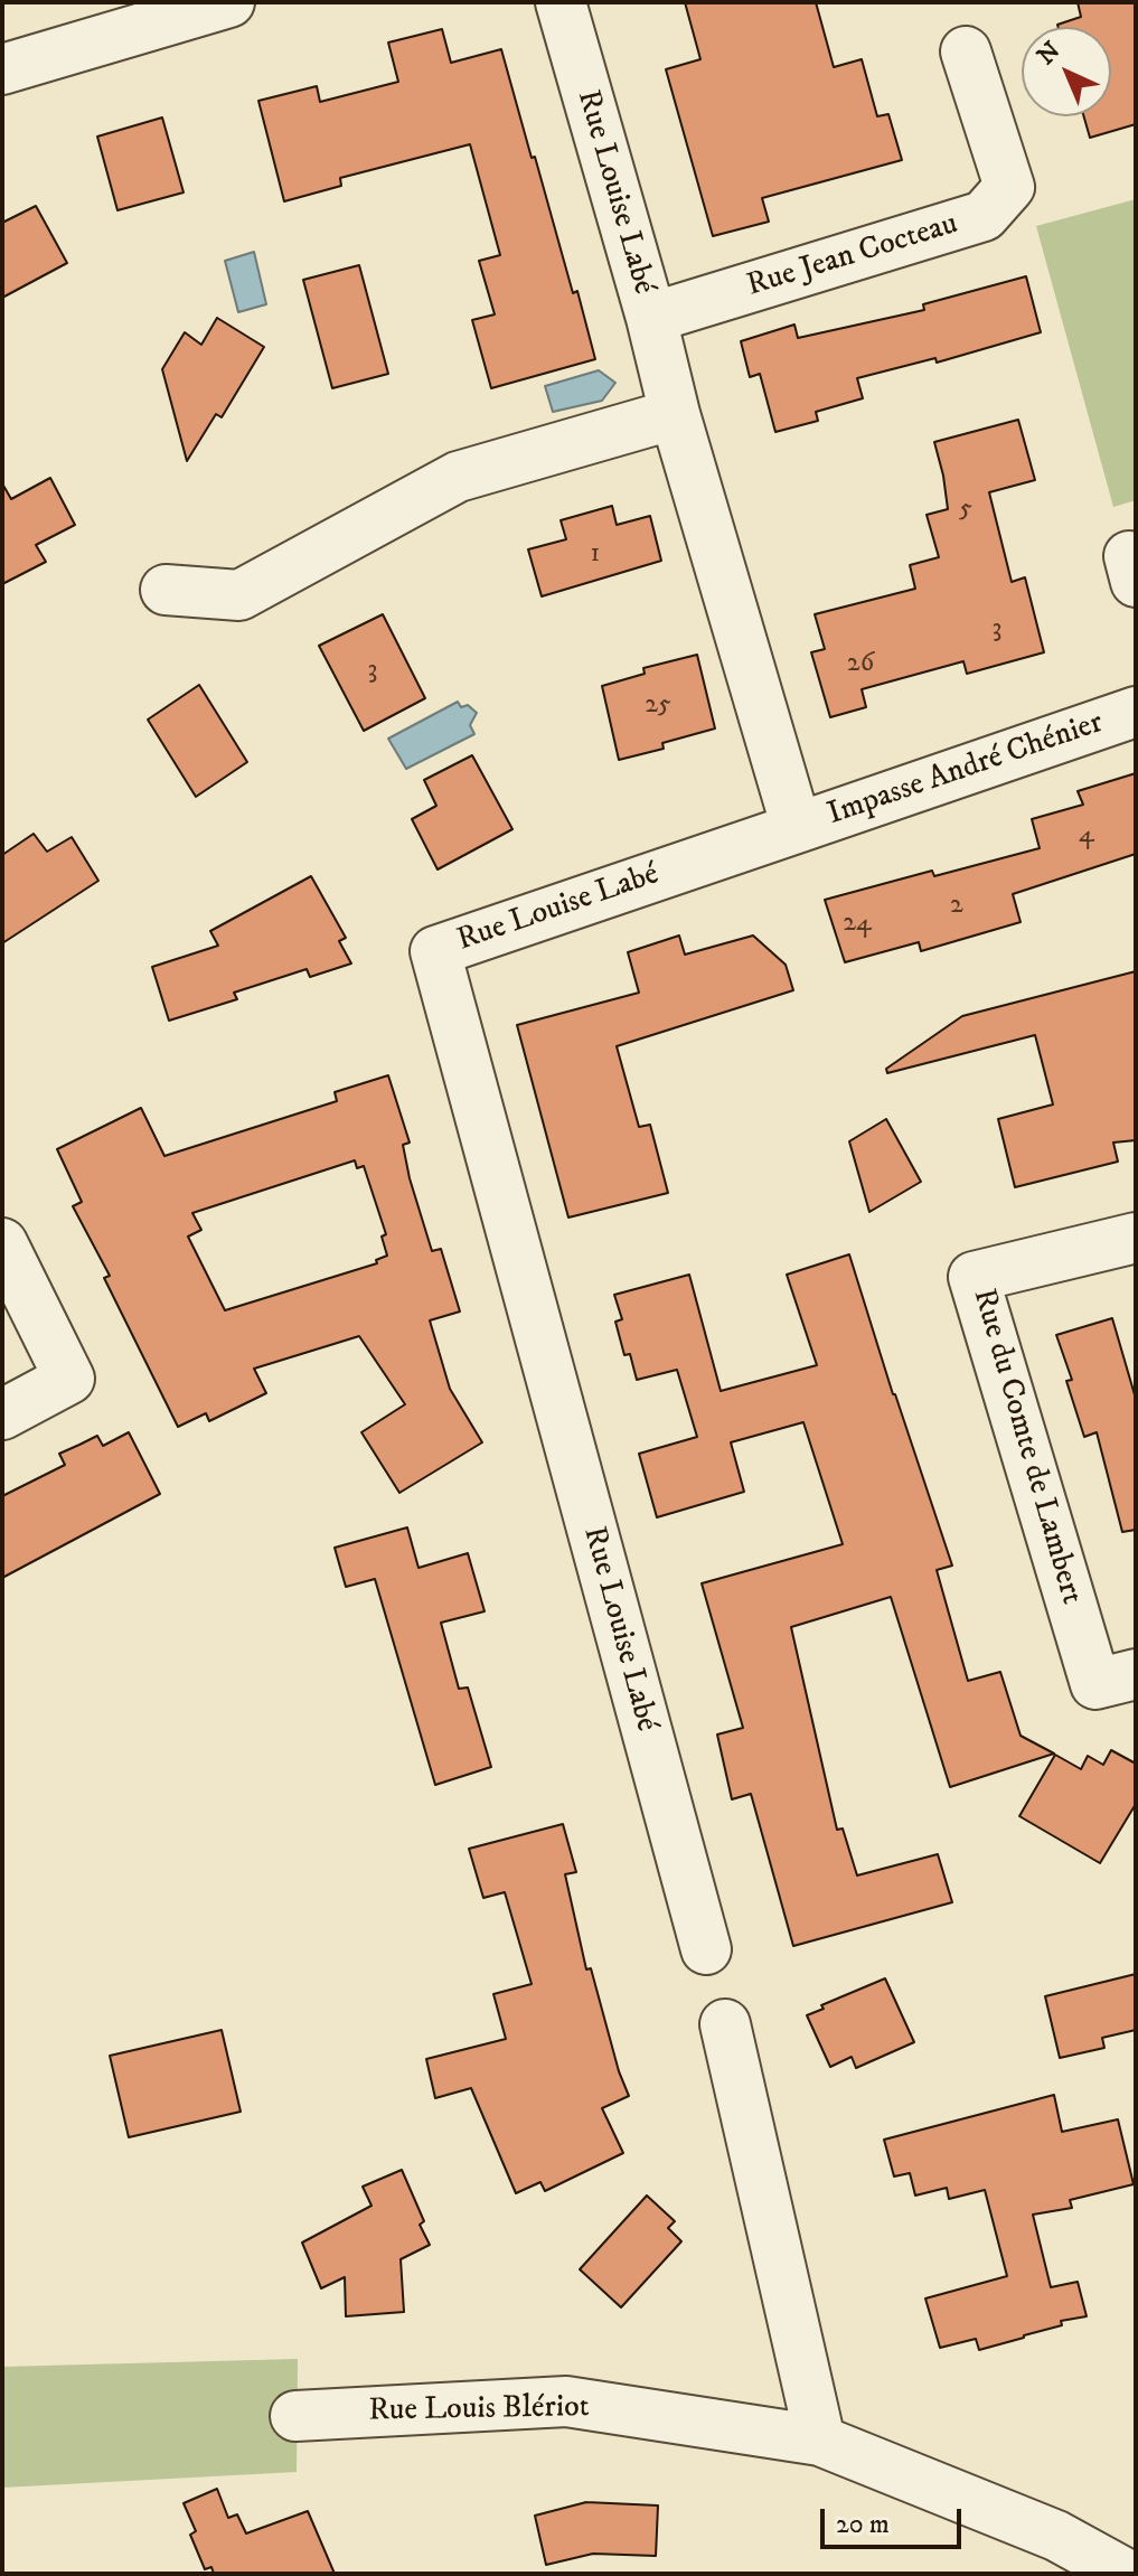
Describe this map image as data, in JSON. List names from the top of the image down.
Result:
{
  "streets": {
    "street": [
      "Rue Louise Labé",
      "Rue Jean Cocteau",
      "Impasse André Chénier",
      "Rue du Comte de Lambert",
      "Rue Louis Blériot"
    ]
  },
  "crossings": [
    ["Rue Louise Labé", "Rue Jean Cocteau"],
    ["Rue Louise Labé", "Impasse André Chénier"]
  ],
  "house_numbers": [
    "5",
    "1",
    "3",
    "26",
    "3",
    "25",
    "4",
    "2",
    "24"
  ],
  "scale_bar": "20 m",
  "north": "top left"
}
